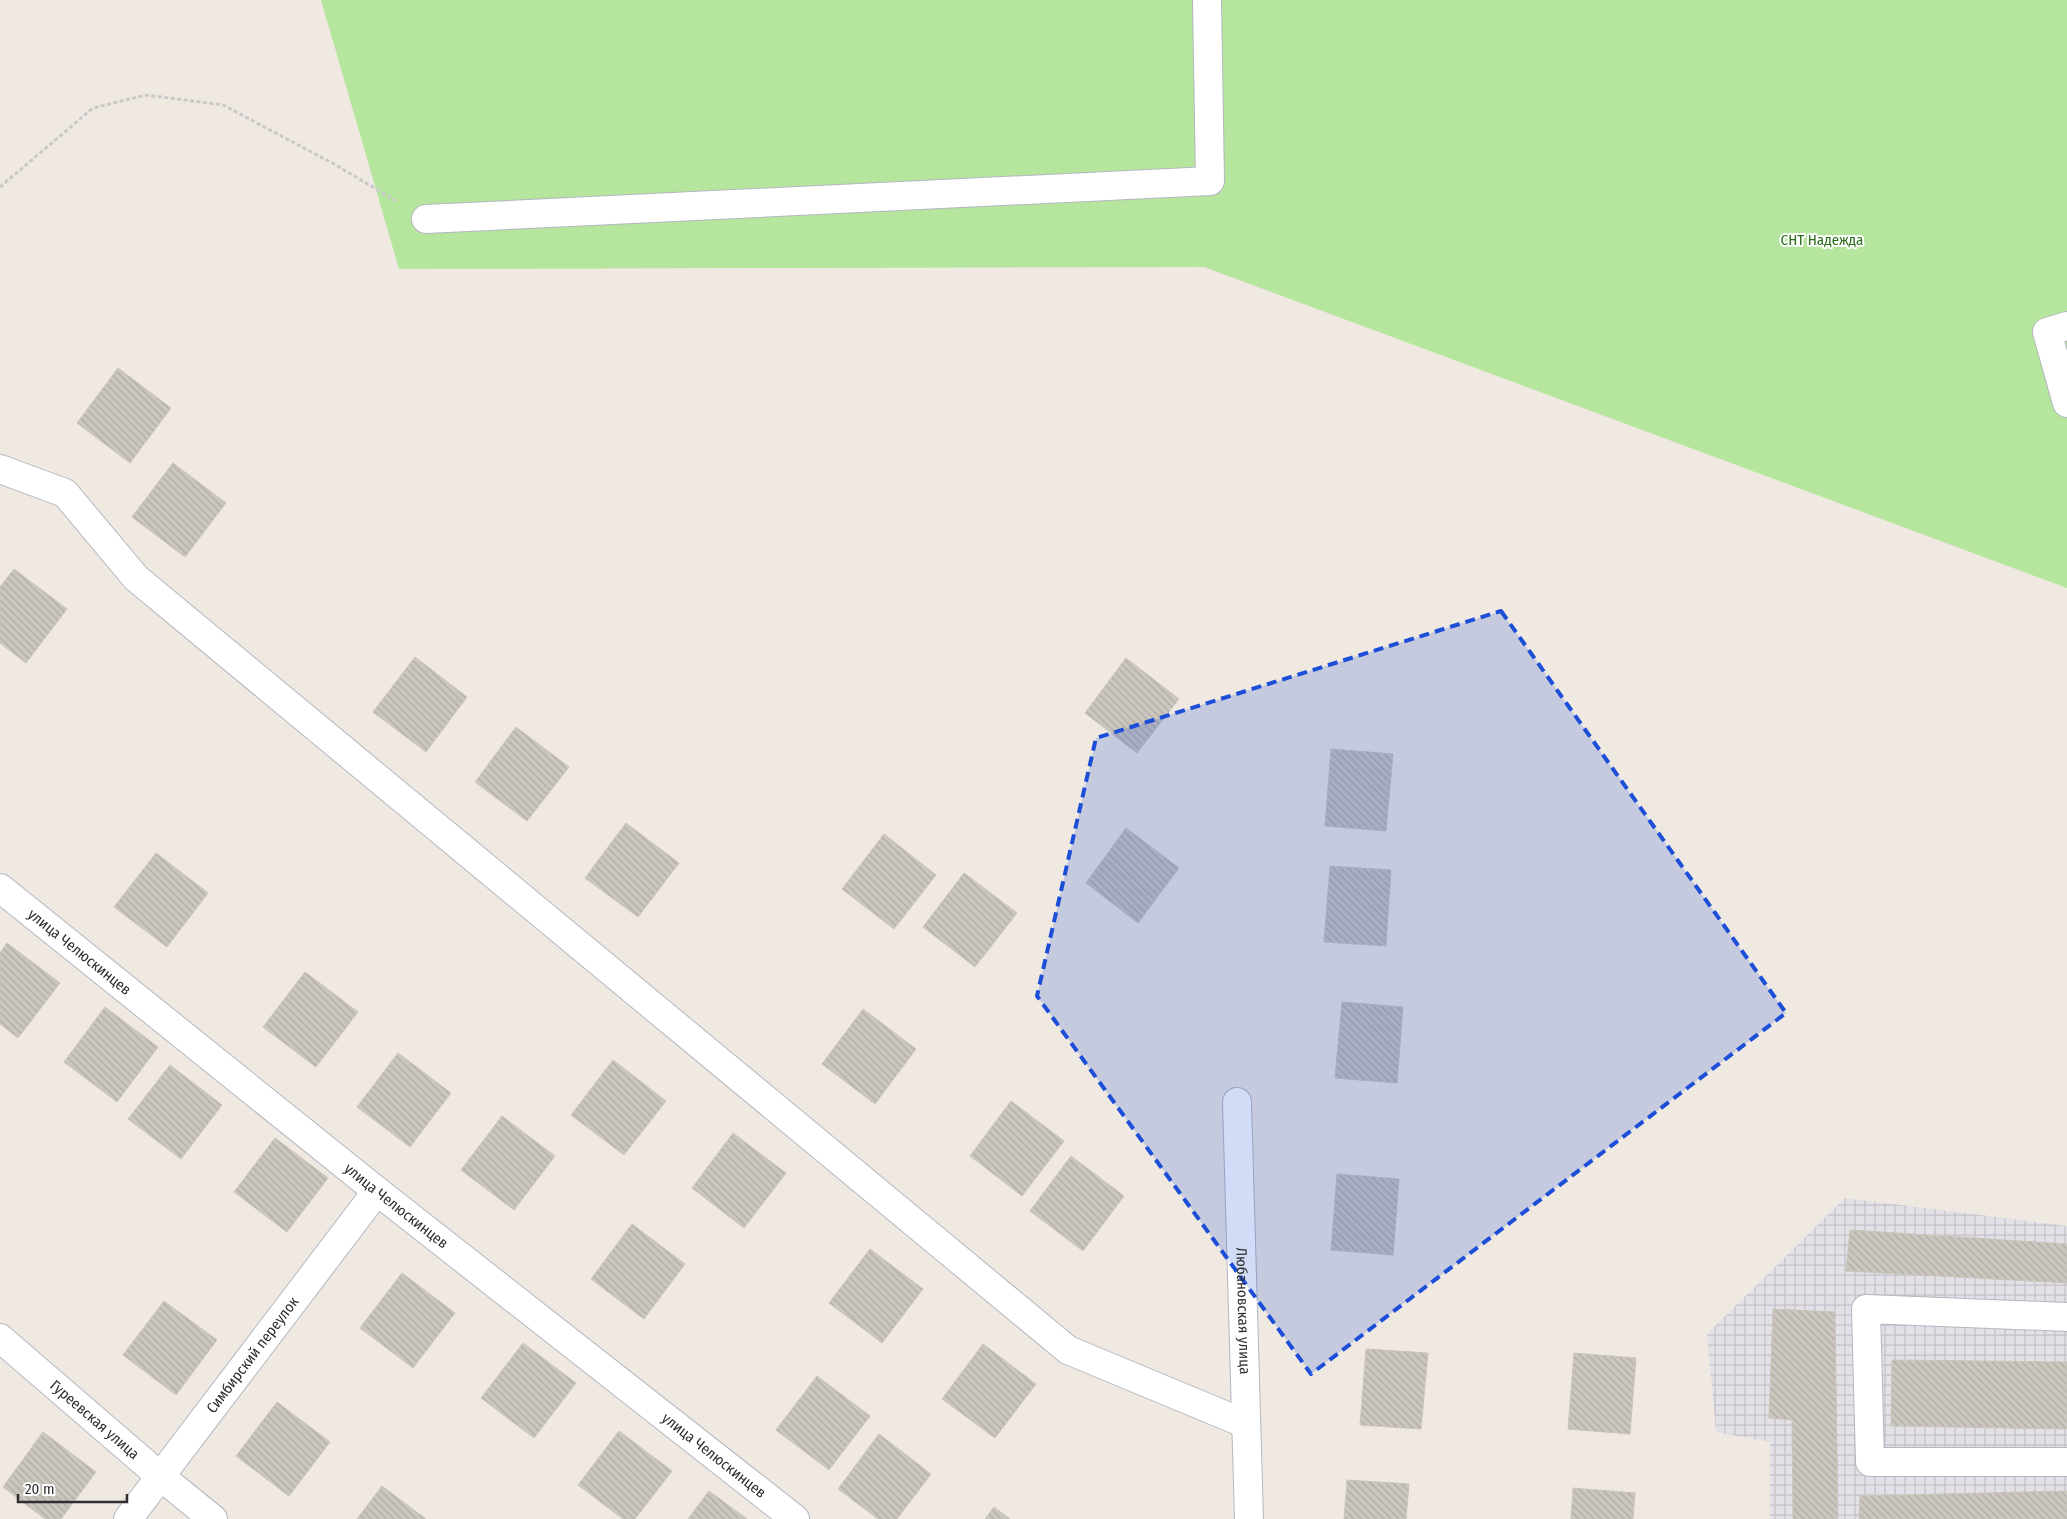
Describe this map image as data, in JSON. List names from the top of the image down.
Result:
{
  "streets": {
    "street": [
      "улица Челюскинцев",
      "Любановская улица",
      "Симбирский переулок",
      "Гуреевская улица"
    ]
  },
  "crossings": [
    ["улица Челюскинцев", "Симбирский переулок"],
    ["Симбирский переулок", "Гуреевская улица"]
  ],
  "parks": ["СНТ Надежда"],
  "scale_bar": "20 m"
}
